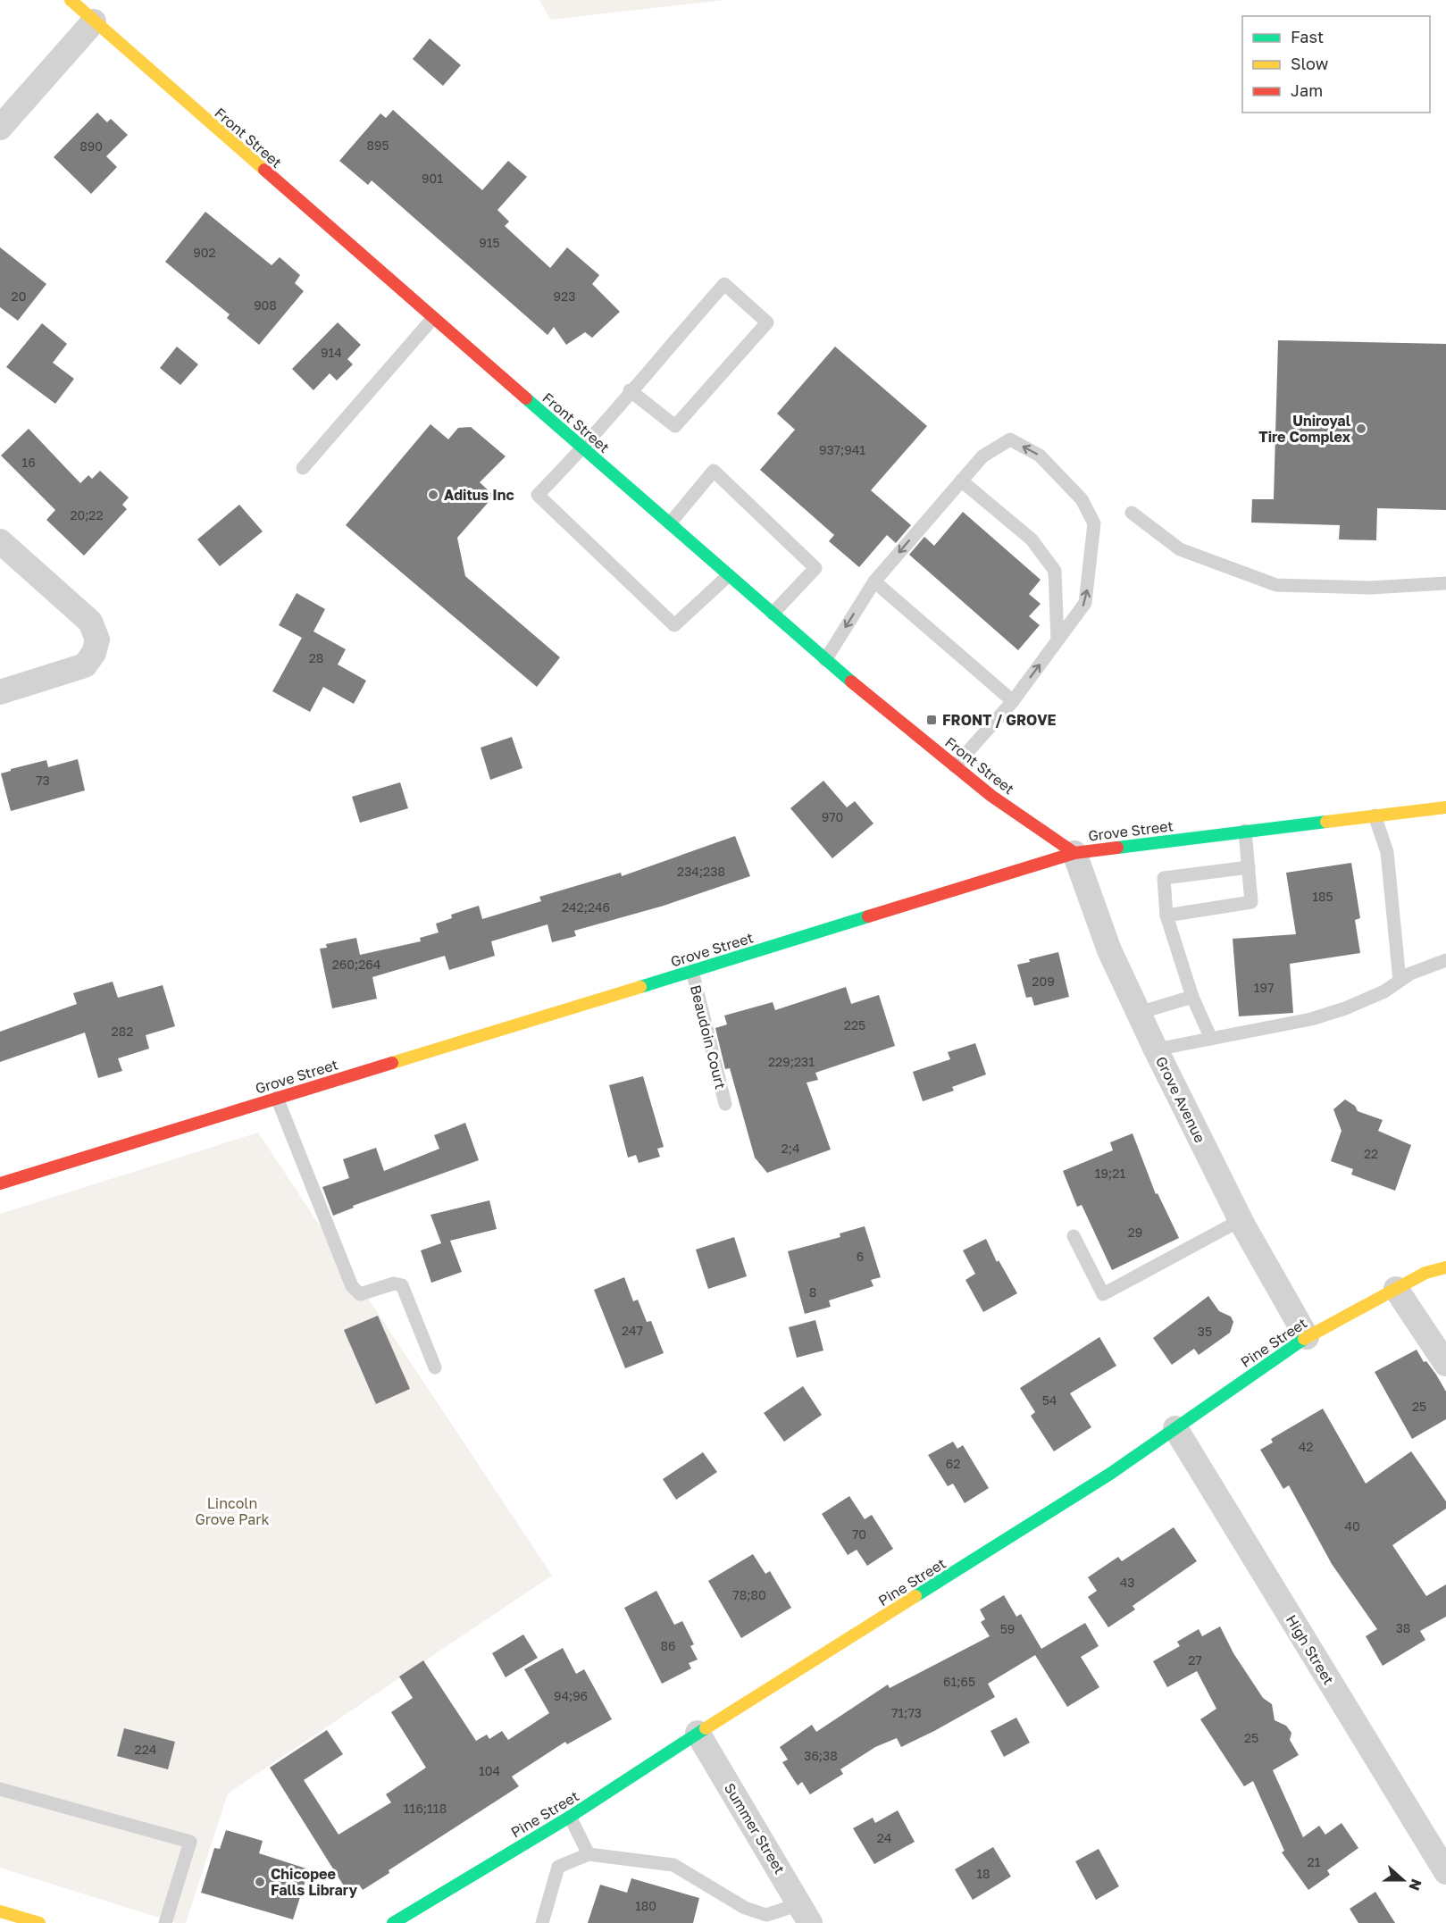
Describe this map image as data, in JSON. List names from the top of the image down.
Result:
{
  "streets": {
    "main road": ["Front Street", "Grove Street", "Pine Street"],
    "street": ["Grove Avenue", "High Street", "Summer Street"],
    "lane": ["Beaudoin Court"]
  },
  "crossings": [
    ["Front Street", "Grove Street"],
    ["Front Street", "Grove Avenue"],
    ["Grove Street", "Beaudoin Court"],
    ["Grove Street", "Grove Avenue"],
    ["Grove Avenue", "Pine Street"],
    ["Pine Street", "High Street"],
    ["Pine Street", "Summer Street"]
  ],
  "parks": ["Lincoln Grove Park"],
  "places": {
    "other": ["Uniroyal Tire Complex", "Aditus Inc", "Chicopee Falls Library"],
    "transit": ["FRONT / GROVE"]
  },
  "house_numbers": [
    "895",
    "890",
    "901",
    "915",
    "902",
    "20",
    "923",
    "908",
    "914",
    "937;941",
    "16",
    "20;22",
    "28",
    "73",
    "970",
    "234;238",
    "185",
    "242;246",
    "260;264",
    "209",
    "197",
    "225",
    "282",
    "229;231",
    "2;4",
    "22",
    "19;21",
    "29",
    "6",
    "8",
    "247",
    "35",
    "54",
    "25",
    "42",
    "62",
    "40",
    "70",
    "43",
    "78;80",
    "38",
    "59",
    "86",
    "27",
    "61;65",
    "94;96",
    "71;73",
    "25",
    "224",
    "36;38",
    "104",
    "116;118",
    "24",
    "21",
    "18",
    "180"
  ],
  "legend": ["Fast", "Slow", "Jam"],
  "north": "right"
}
